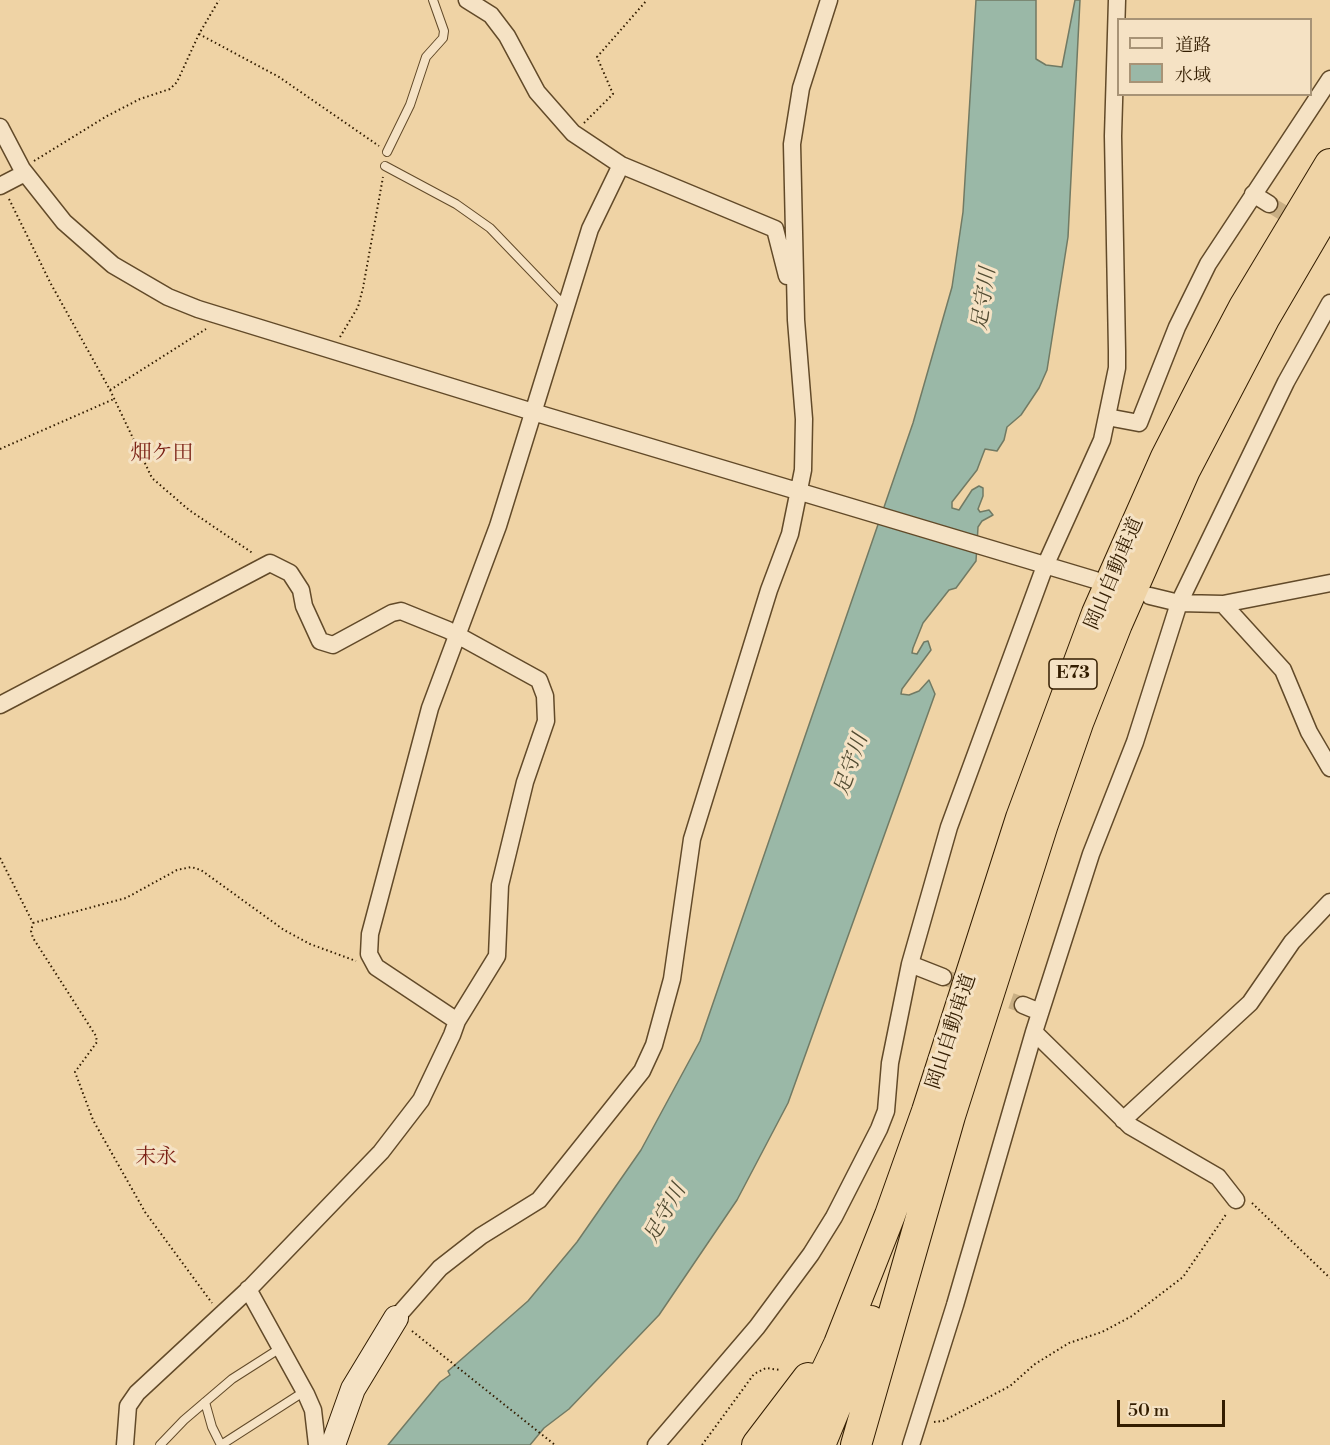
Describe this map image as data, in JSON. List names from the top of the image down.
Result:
{
  "streets": {
    "highway": ["岡山自動車道", "E73"]
  },
  "districts": ["畑ケ田", "末永"],
  "water": ["足守川"],
  "legend": ["道路", "水域"],
  "scale_bar": "50 m"
}
